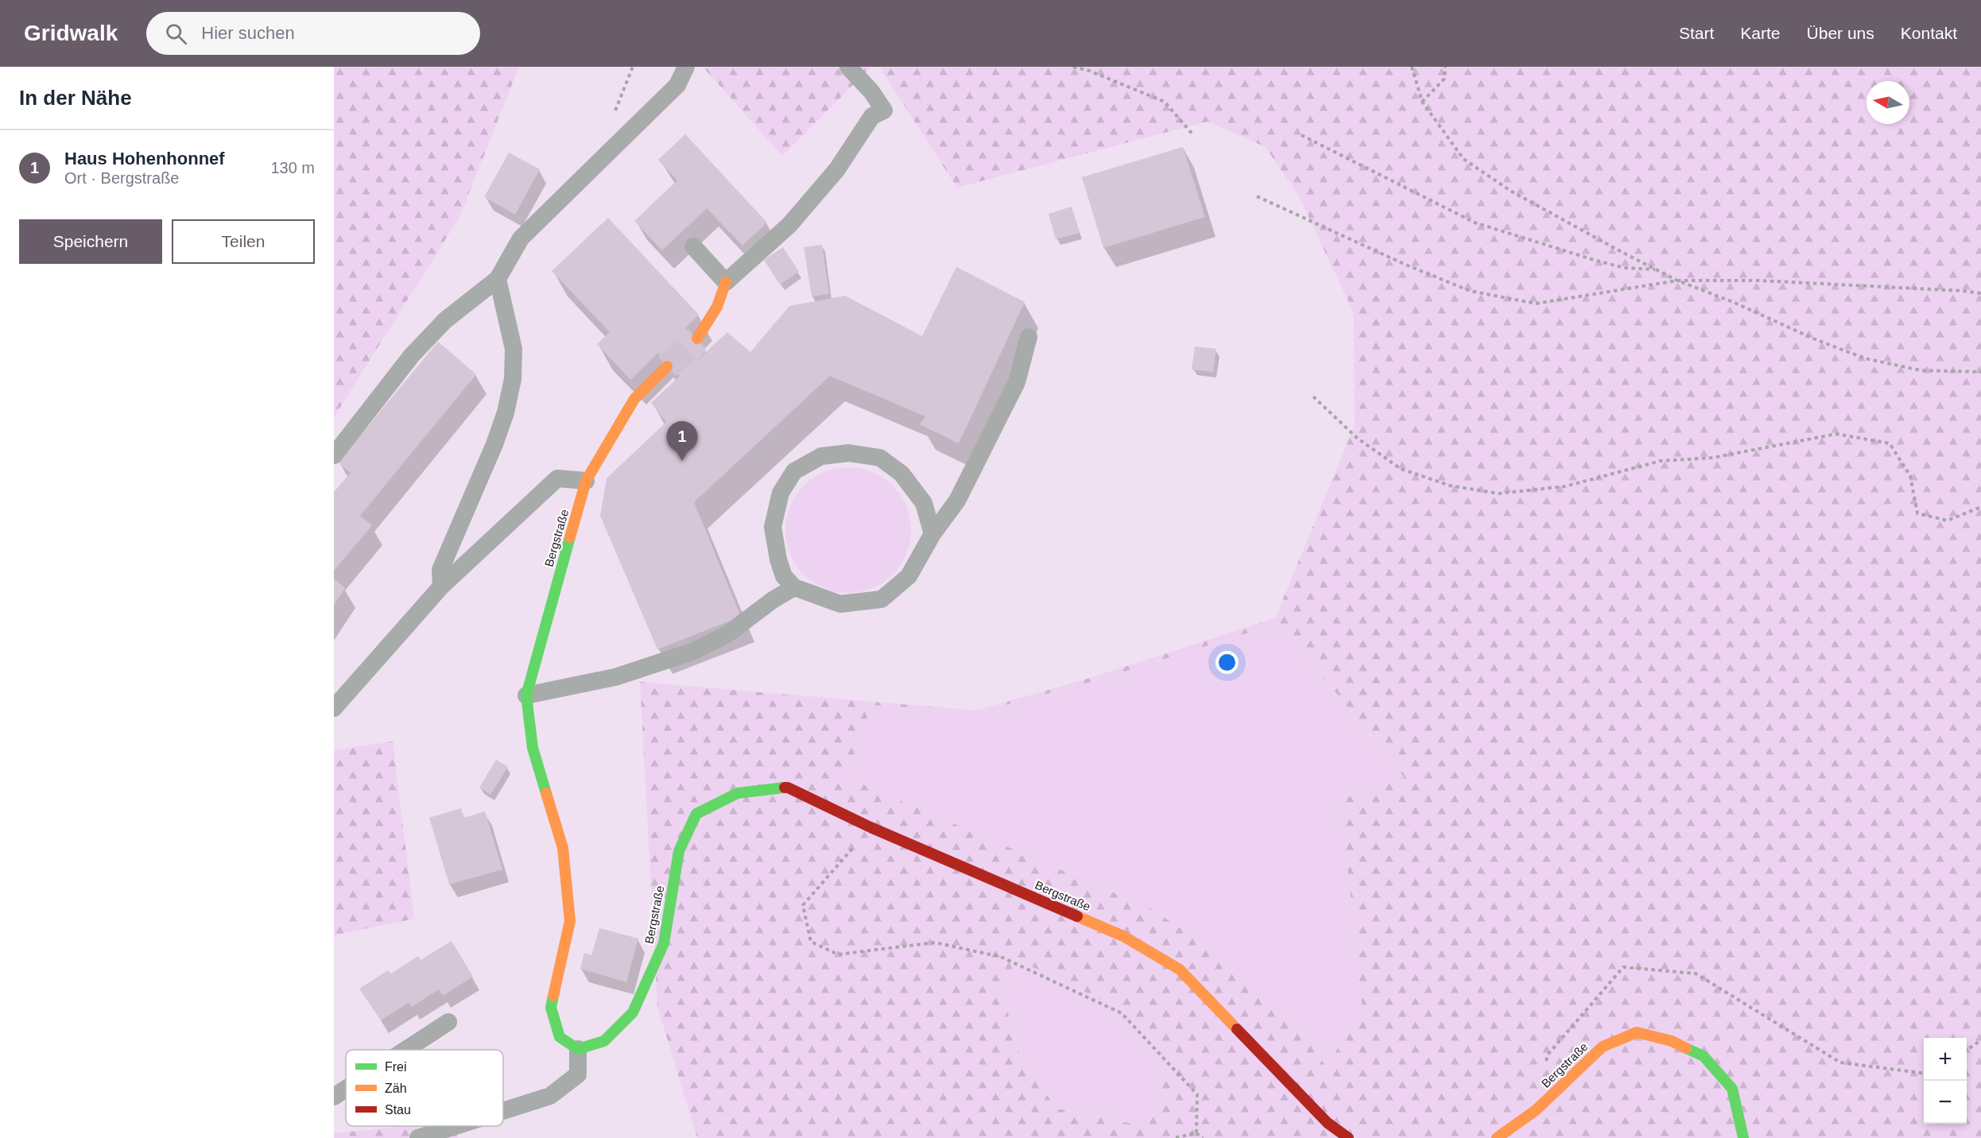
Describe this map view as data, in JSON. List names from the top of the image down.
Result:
{
  "streets": {
    "street": ["Bergstraße"]
  },
  "legend": ["Frei", "Zäh", "Stau"],
  "north": "left",
  "page": {
    "header": "Gridwalk",
    "search": "Hier suchen",
    "nav": [
      "Start",
      "Karte",
      "Über uns",
      "Kontakt"
    ],
    "heading": "In der Nähe",
    "list": [
      {
        "mark": "1",
        "name": "Haus Hohenhonnef",
        "note": "Ort · Bergstraße",
        "value": "130 m"
      }
    ],
    "buttons": ["Speichern", "Teilen"],
    "pins": "1",
    "map_buttons": ["+", "−"]
  }
}
